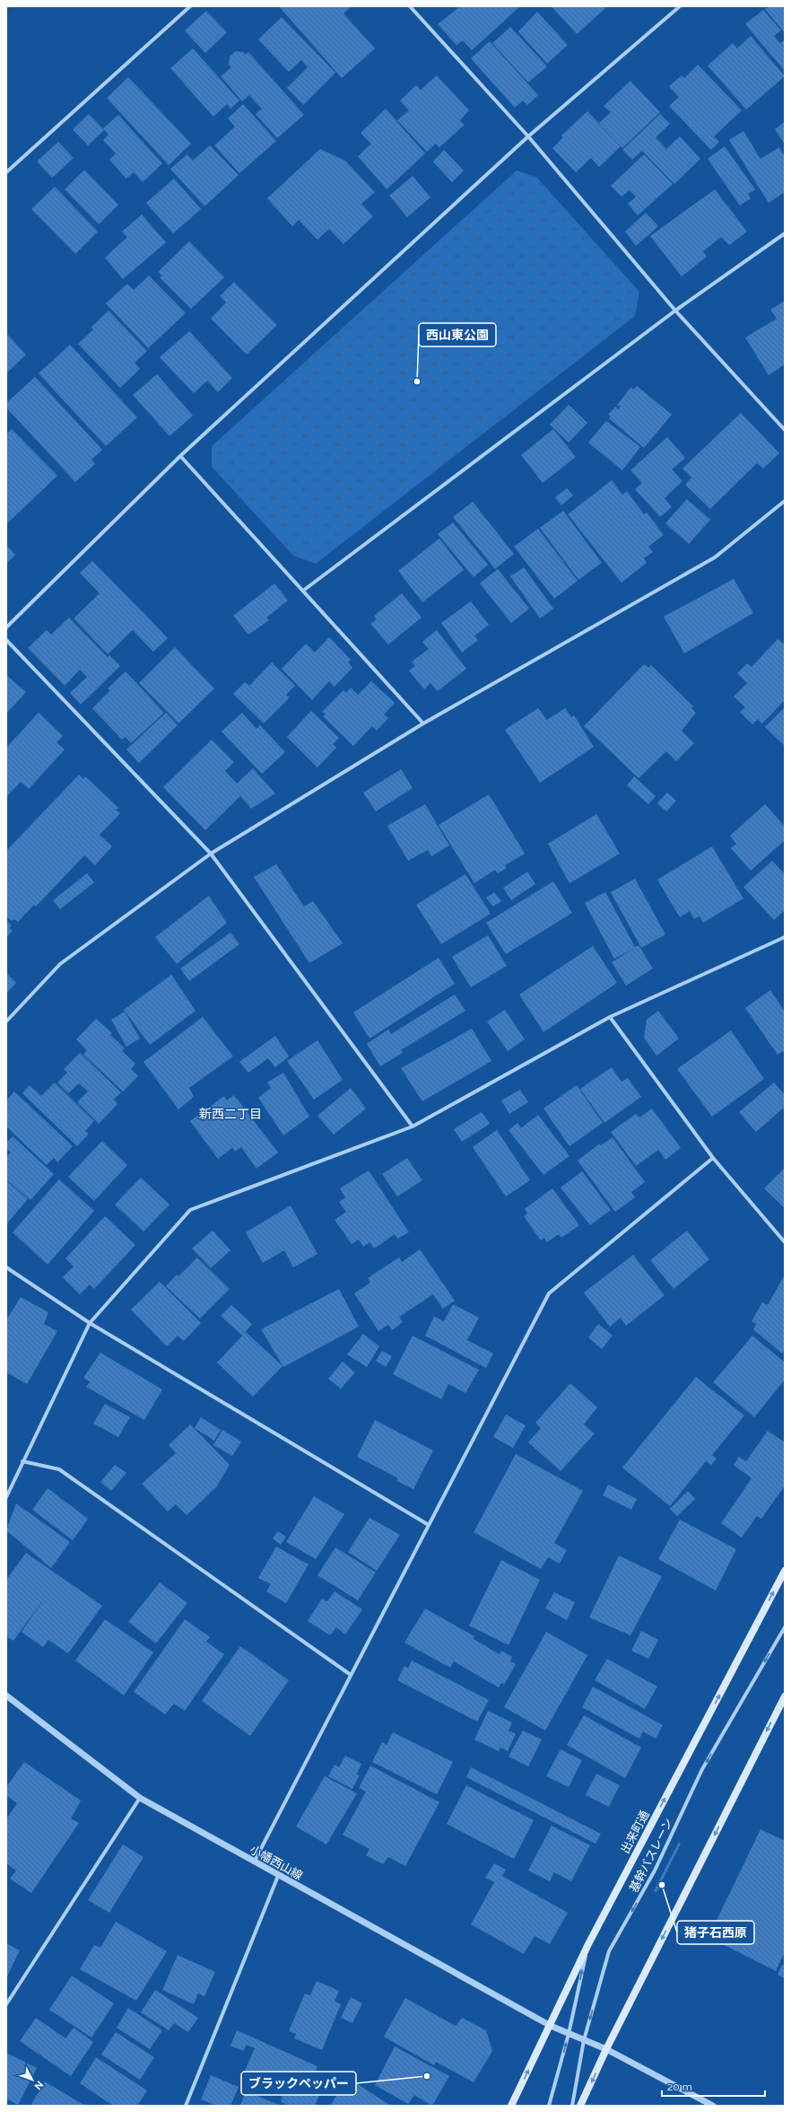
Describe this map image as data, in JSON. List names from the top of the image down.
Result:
{
  "streets": {
    "main road": ["出来町通"],
    "street": ["基幹バスレーン", "小幡西山線"]
  },
  "crossings": [
    ["出来町通", "小幡西山線"],
    ["基幹バスレーン", "小幡西山線"]
  ],
  "one_way": ["基幹バスレーン"],
  "districts": ["新西二丁目"],
  "places": ["西山東公園", "猪子石西原", "ブラックペッパー"],
  "scale_bar": "20 m",
  "north": "bottom right"
}
